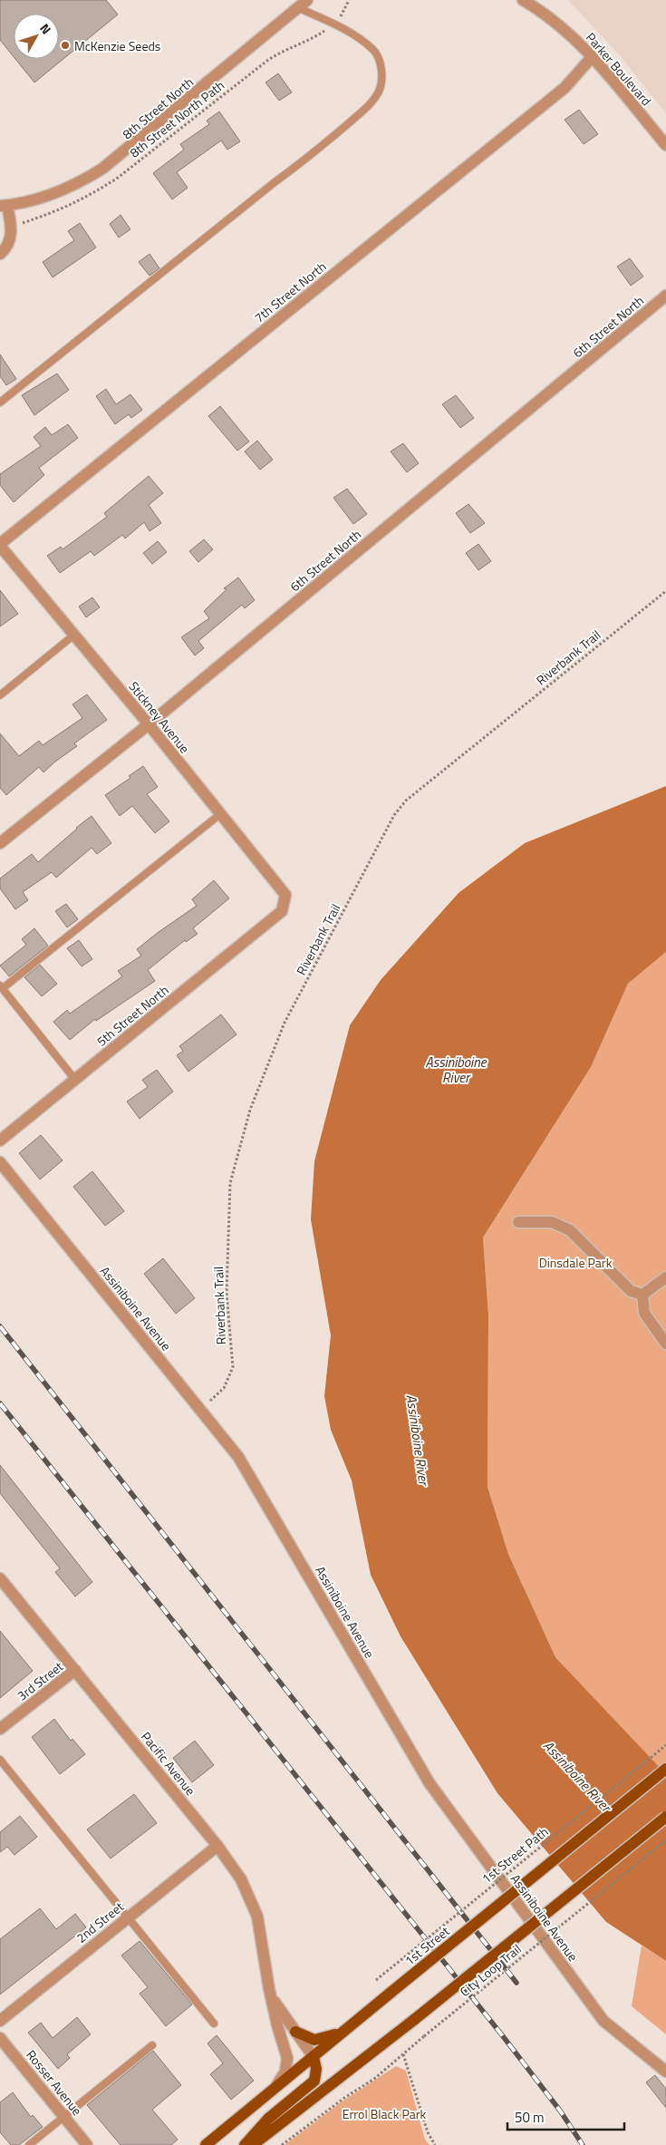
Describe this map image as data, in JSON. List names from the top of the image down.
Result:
{
  "streets": {
    "main road": ["1st Street"],
    "street": [
      "Parker Boulevard",
      "8th Street North",
      "7th Street North",
      "6th Street North",
      "Stickney Avenue",
      "5th Street North",
      "Assiniboine Avenue",
      "3rd Street",
      "Pacific Avenue",
      "2nd Street",
      "Rosser Avenue"
    ],
    "path": [
      "8th Street North Path",
      "Riverbank Trail",
      "1st Street Path",
      "City Loop Trail"
    ]
  },
  "crossings": [
    ["Parker Boulevard", "7th Street North"],
    ["8th Street North", "8th Street North Path"],
    ["7th Street North", "Stickney Avenue"],
    ["6th Street North", "Stickney Avenue"],
    ["Riverbank Trail", "Assiniboine Avenue"],
    ["Stickney Avenue", "5th Street North"],
    ["3rd Street", "Pacific Avenue"],
    ["Pacific Avenue", "2nd Street"],
    ["Pacific Avenue", "1st Street"]
  ],
  "water": ["Assiniboine River"],
  "parks": ["Dinsdale Park", "Errol Black Park"],
  "places": ["McKenzie Seeds"],
  "scale_bar": "50 m",
  "north": "top right"
}
